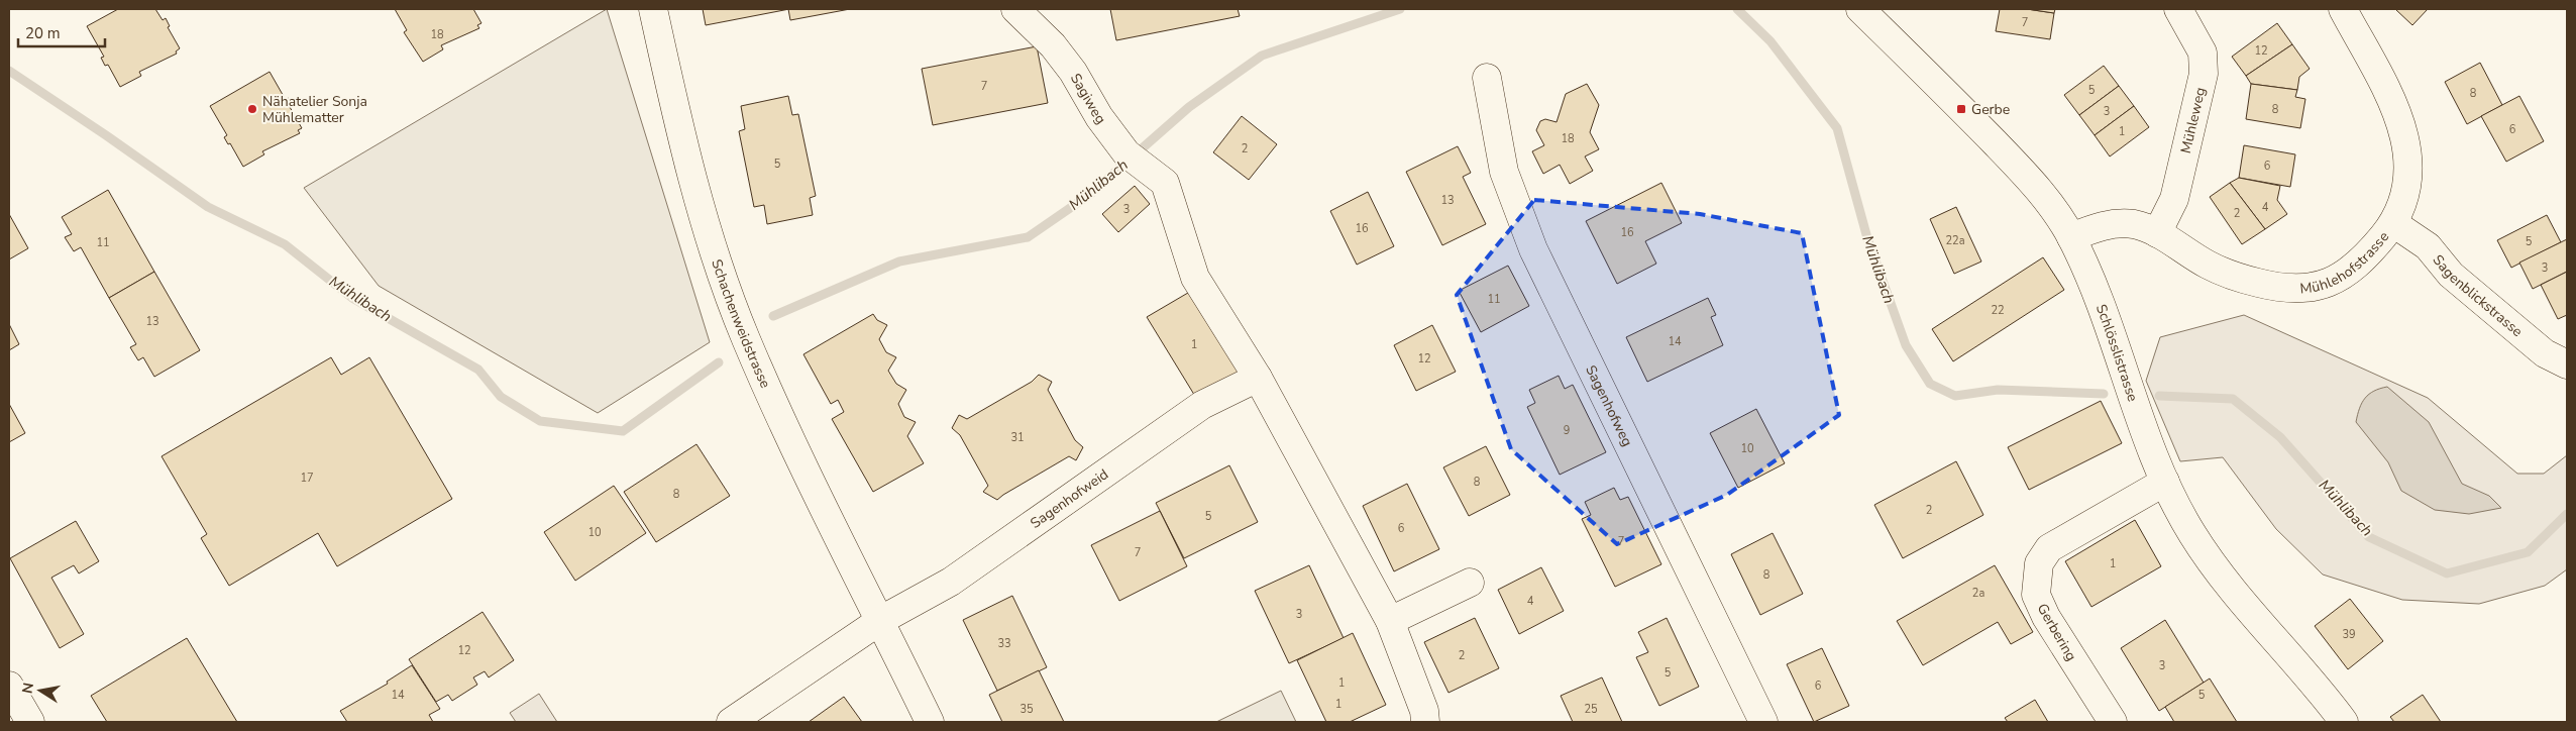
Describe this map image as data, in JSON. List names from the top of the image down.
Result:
{
  "streets": {
    "street": [
      "Sagiweg",
      "Mühleweg",
      "Mühlehofstrasse",
      "Sagenblickstrasse",
      "Schachenweidstrasse",
      "Schlösslistrasse",
      "Sagenhofweg",
      "Sagenhofweid",
      "Gerbering"
    ]
  },
  "crossings": [
    ["Sagiweg", "Sagenhofweid"],
    ["Mühleweg", "Mühlehofstrasse"],
    ["Mühlehofstrasse", "Sagenblickstrasse"],
    ["Mühlehofstrasse", "Schlösslistrasse"],
    ["Schachenweidstrasse", "Sagenhofweid"],
    ["Schlösslistrasse", "Gerbering"]
  ],
  "water": ["Mühlibach"],
  "places": {
    "other": ["Nähatelier Sonja Mühlematter"],
    "transit": ["Gerbe"]
  },
  "house_numbers": [
    "7",
    "18",
    "12",
    "7",
    "5",
    "8",
    "8",
    "3",
    "6",
    "1",
    "18",
    "2",
    "5",
    "6",
    "13",
    "4",
    "3",
    "2",
    "16",
    "16",
    "22a",
    "5",
    "11",
    "3",
    "11",
    "22",
    "13",
    "14",
    "1",
    "12",
    "9",
    "31",
    "10",
    "17",
    "8",
    "8",
    "2",
    "5",
    "6",
    "10",
    "7",
    "7",
    "1",
    "8",
    "2a",
    "4",
    "3",
    "39",
    "33",
    "12",
    "2",
    "3",
    "5",
    "1",
    "6",
    "14",
    "5",
    "1",
    "35",
    "25"
  ],
  "scale_bar": "20 m",
  "north": "left"
}
